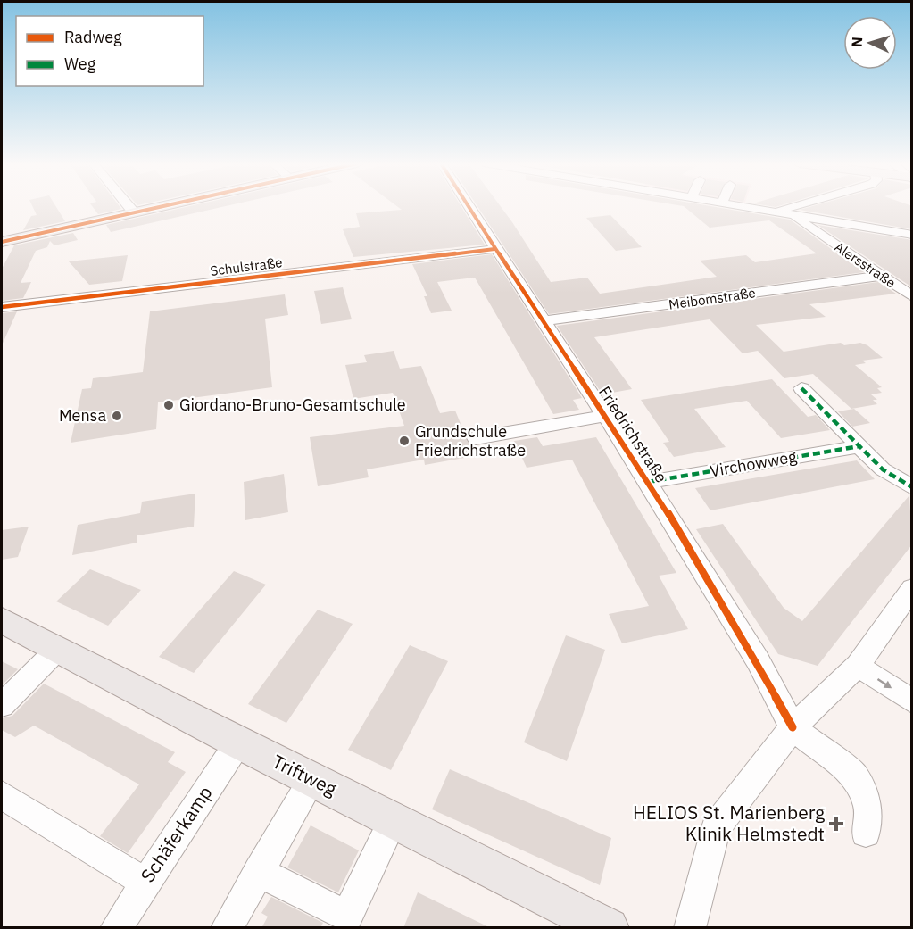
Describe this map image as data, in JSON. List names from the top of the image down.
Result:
{
  "streets": {
    "main road": ["Triftweg"],
    "street": [
      "Alersstraße",
      "Meibomstraße",
      "Friedrichstraße",
      "Virchowweg",
      "Schäferkamp"
    ],
    "cycle path": ["Schulstraße"]
  },
  "crossings": [
    ["Alersstraße", "Meibomstraße"],
    ["Meibomstraße", "Friedrichstraße"],
    ["Friedrichstraße", "Virchowweg"],
    ["Triftweg", "Schäferkamp"]
  ],
  "places": {
    "other": ["Giordano-Bruno-Gesamtschule", "Mensa", "Grundschule Friedrichstraße"],
    "health": ["HELIOS St. Marienberg Klinik Helmstedt"]
  },
  "legend": ["Radweg", "Weg"],
  "north": "left"
}
